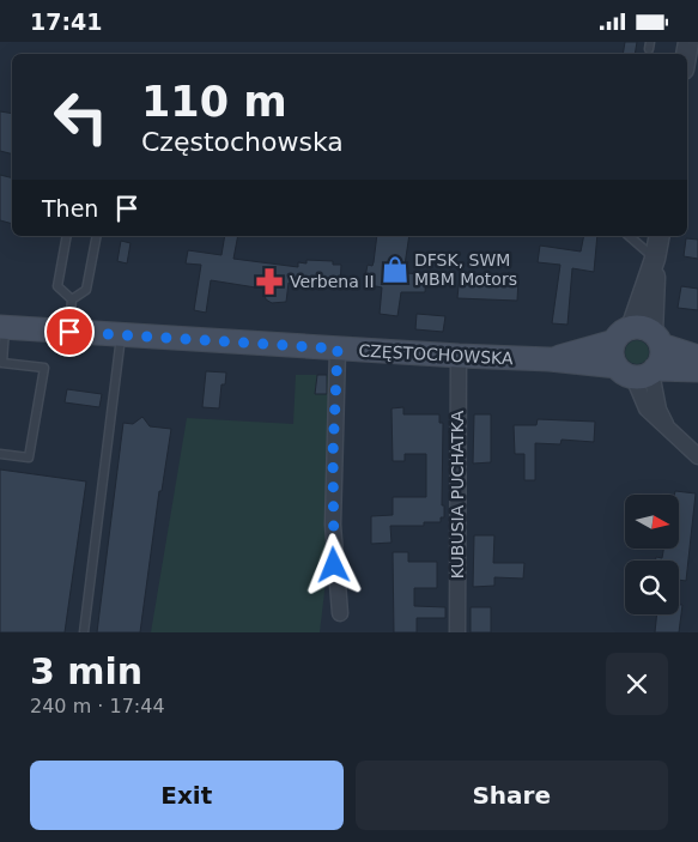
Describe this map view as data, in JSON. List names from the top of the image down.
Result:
{
  "streets": {
    "main road": ["CZĘSTOCHOWSKA"],
    "street": ["KUBUSIA PUCHATKA"]
  },
  "crossings": [
    ["CZĘSTOCHOWSKA", "KUBUSIA PUCHATKA"]
  ],
  "places": {
    "shop": ["DFSK, SWM MBM Motors"],
    "pharmacy": ["Verbena II"]
  },
  "north": "right",
  "page": {
    "status": "17:41",
    "turn": ["110 m", "Częstochowska"],
    "then": "Then",
    "heading": ["3 min", "240 m · 17:44"],
    "buttons": ["Exit", "Share"]
  }
}
